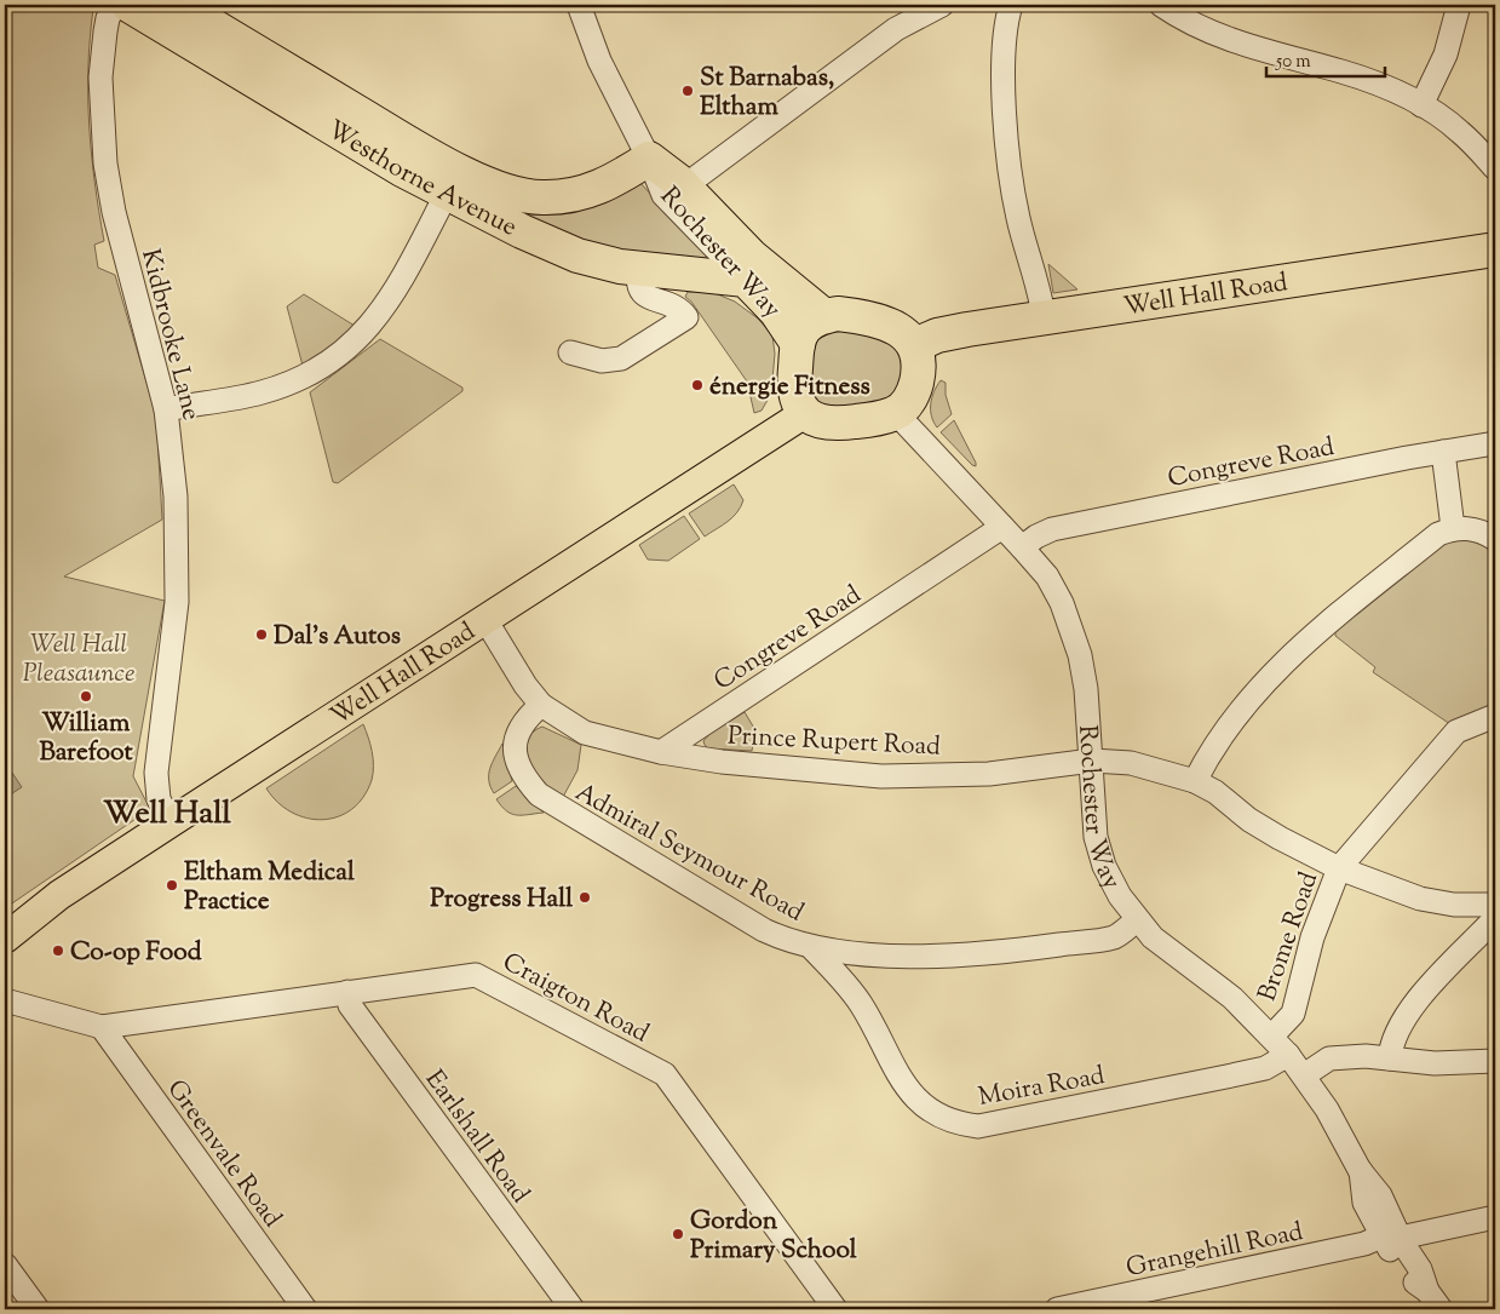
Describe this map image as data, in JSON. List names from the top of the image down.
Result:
{
  "streets": {
    "highway": ["Westhorne Avenue", "Rochester Way", "Well Hall Road"],
    "street": [
      "Kidbrooke Lane",
      "Congreve Road",
      "Prince Rupert Road",
      "Admiral Seymour Road",
      "Brome Road",
      "Craigton Road",
      "Moira Road",
      "Earlshall Road",
      "Greenvale Road",
      "Grangehill Road"
    ]
  },
  "crossings": [
    ["Westhorne Avenue", "Rochester Way"],
    ["Rochester Way", "Well Hall Road"],
    ["Rochester Way", "Congreve Road"],
    ["Rochester Way", "Prince Rupert Road"],
    ["Rochester Way", "Admiral Seymour Road"],
    ["Rochester Way", "Brome Road"],
    ["Rochester Way", "Moira Road"],
    ["Rochester Way", "Grangehill Road"],
    ["Well Hall Road", "Kidbrooke Lane"],
    ["Well Hall Road", "Prince Rupert Road"],
    ["Congreve Road", "Prince Rupert Road"],
    ["Prince Rupert Road", "Admiral Seymour Road"],
    ["Prince Rupert Road", "Brome Road"],
    ["Admiral Seymour Road", "Moira Road"],
    ["Craigton Road", "Earlshall Road"],
    ["Craigton Road", "Greenvale Road"]
  ],
  "districts": ["Well Hall"],
  "parks": ["Well Hall Pleasaunce"],
  "places": [
    "St Barnabas, Eltham",
    "énergie Fitness",
    "Dal's Autos",
    "William Barefoot",
    "Eltham Medical Practice",
    "Progress Hall",
    "Co-op Food",
    "Gordon Primary School"
  ],
  "scale_bar": "50 m"
}
